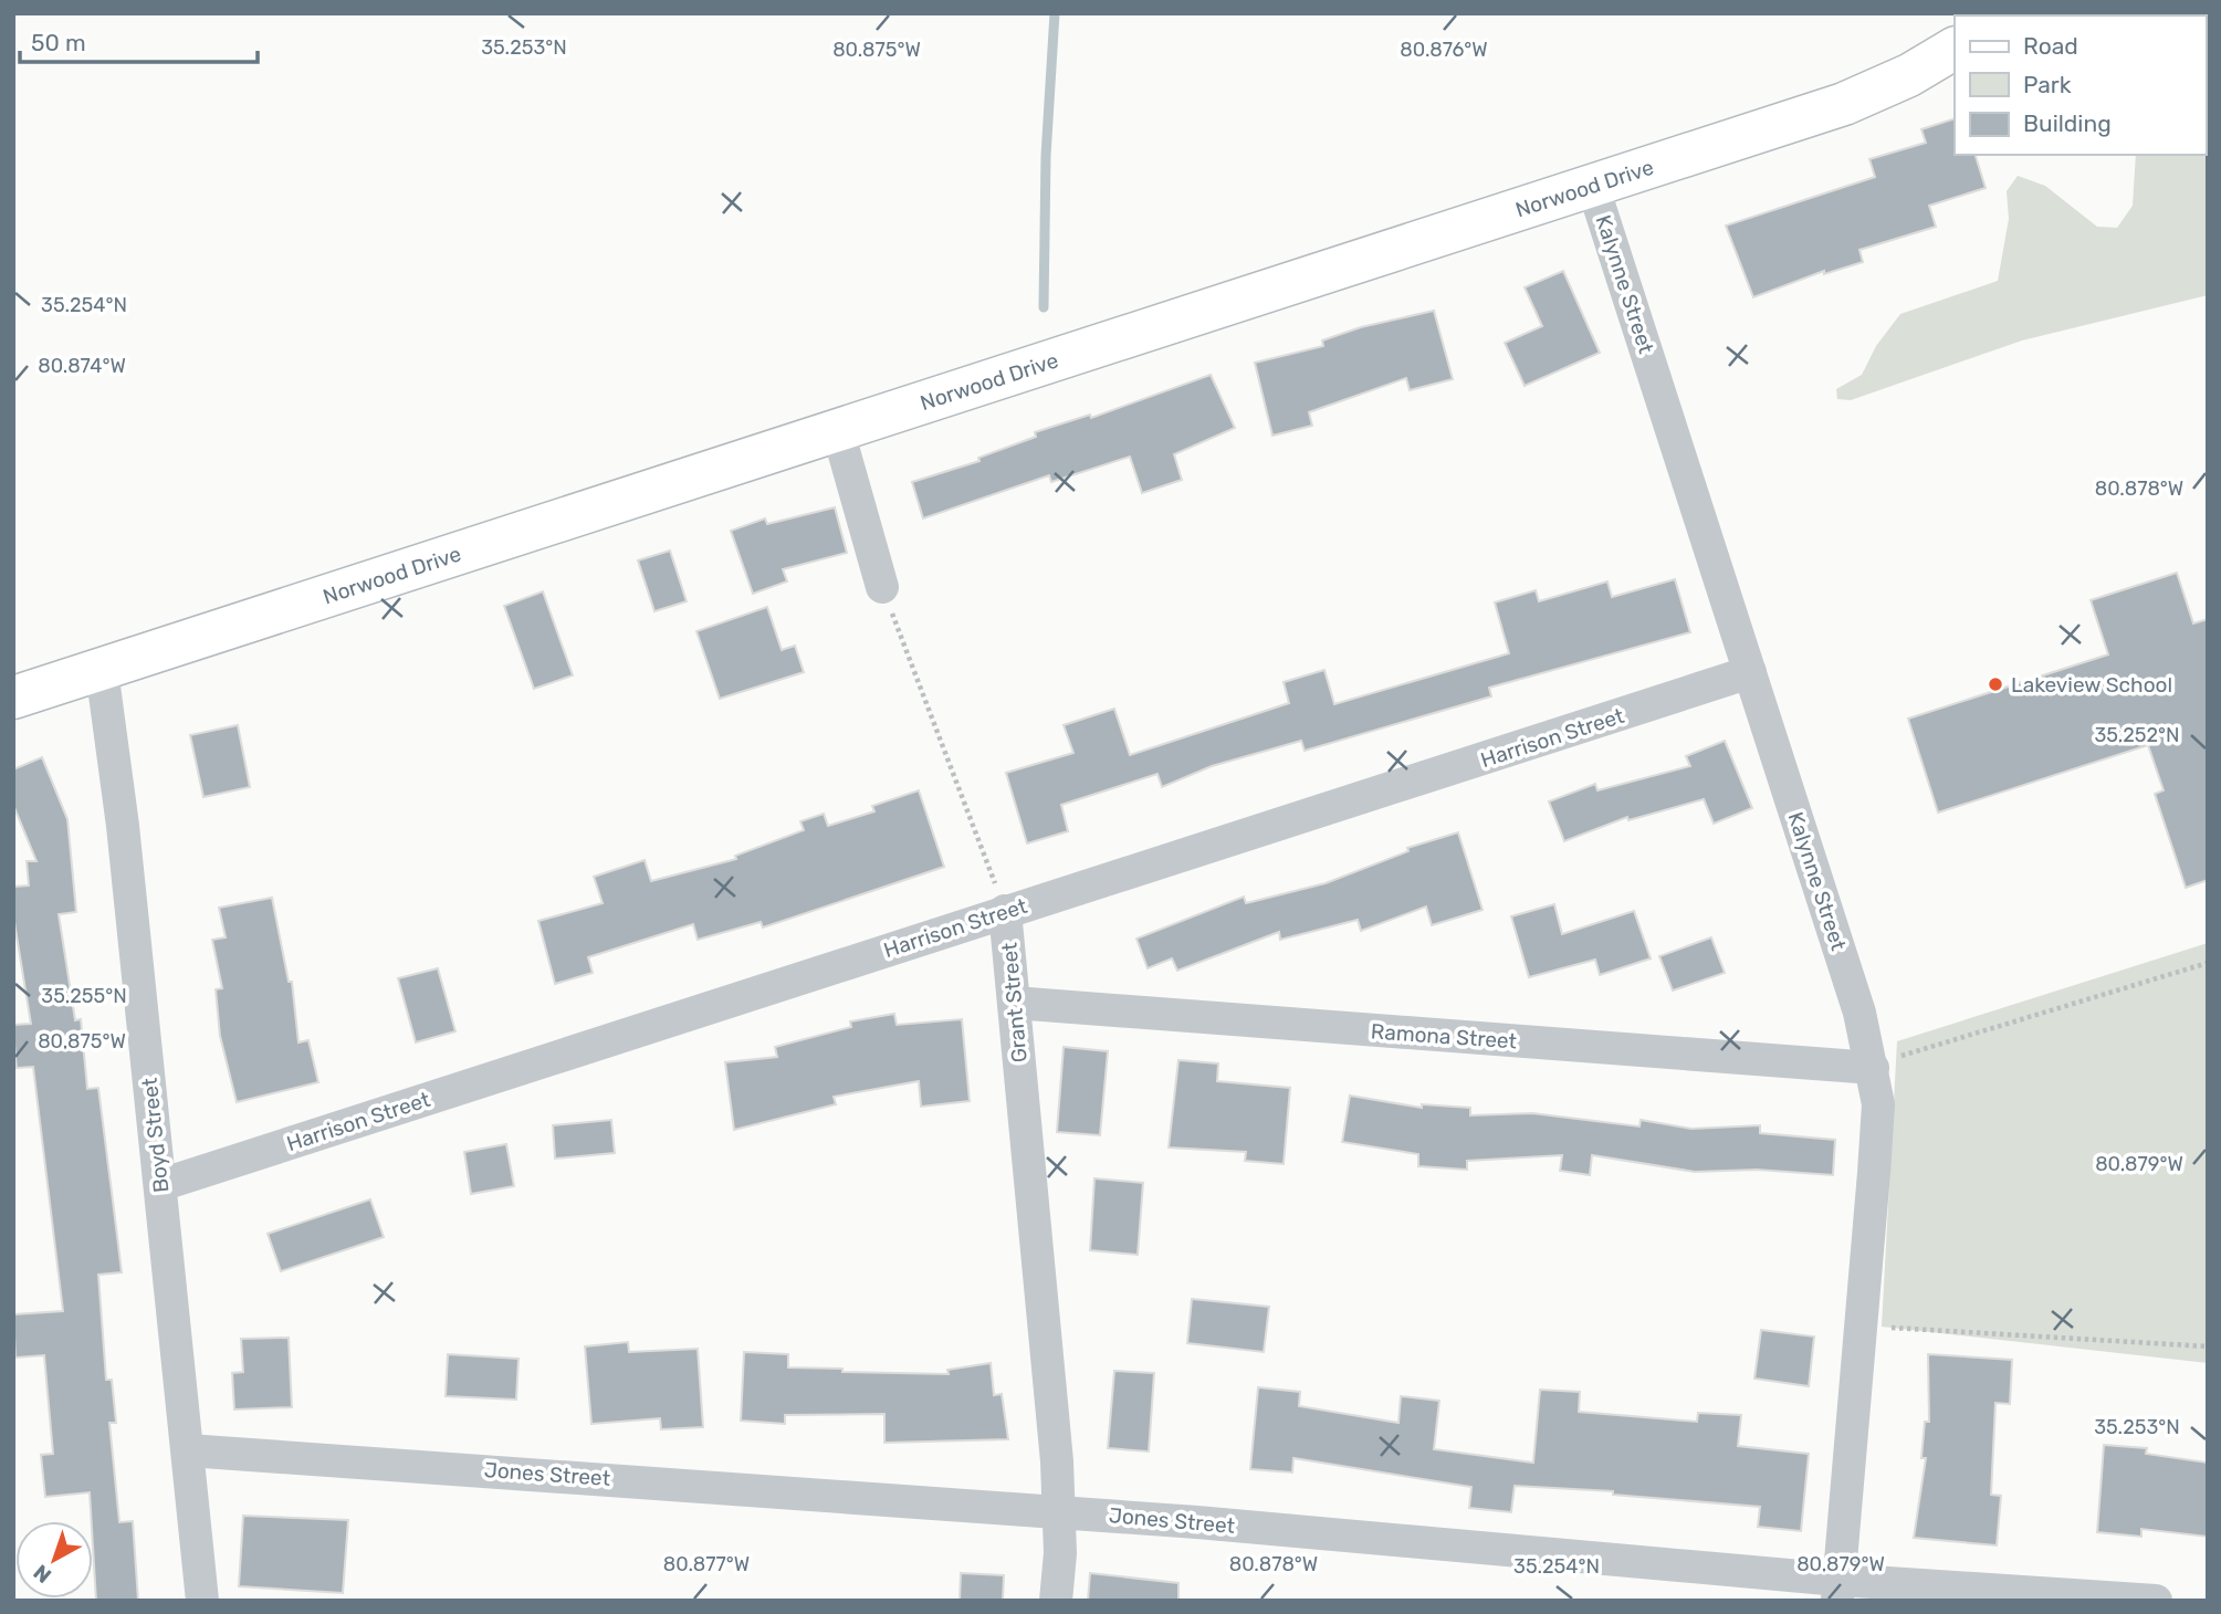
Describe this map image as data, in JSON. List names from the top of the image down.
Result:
{
  "streets": {
    "street": [
      "Norwood Drive",
      "Kalynne Street",
      "Harrison Street",
      "Grant Street",
      "Ramona Street",
      "Boyd Street",
      "Jones Street"
    ]
  },
  "crossings": [
    ["Norwood Drive", "Kalynne Street"],
    ["Norwood Drive", "Boyd Street"],
    ["Kalynne Street", "Harrison Street"],
    ["Kalynne Street", "Ramona Street"],
    ["Kalynne Street", "Jones Street"],
    ["Harrison Street", "Grant Street"],
    ["Harrison Street", "Boyd Street"],
    ["Grant Street", "Ramona Street"],
    ["Grant Street", "Jones Street"],
    ["Boyd Street", "Jones Street"]
  ],
  "places": ["Lakeview School"],
  "legend": ["Road", "Park", "Building"],
  "scale_bar": "50 m",
  "north": "bottom left",
  "coordinates": [
    "35.253°N",
    "80.875°W",
    "80.876°W",
    "35.254°N",
    "80.874°W",
    "80.878°W",
    "35.252°N",
    "35.255°N",
    "80.879°W",
    "80.877°W"
  ]
}
